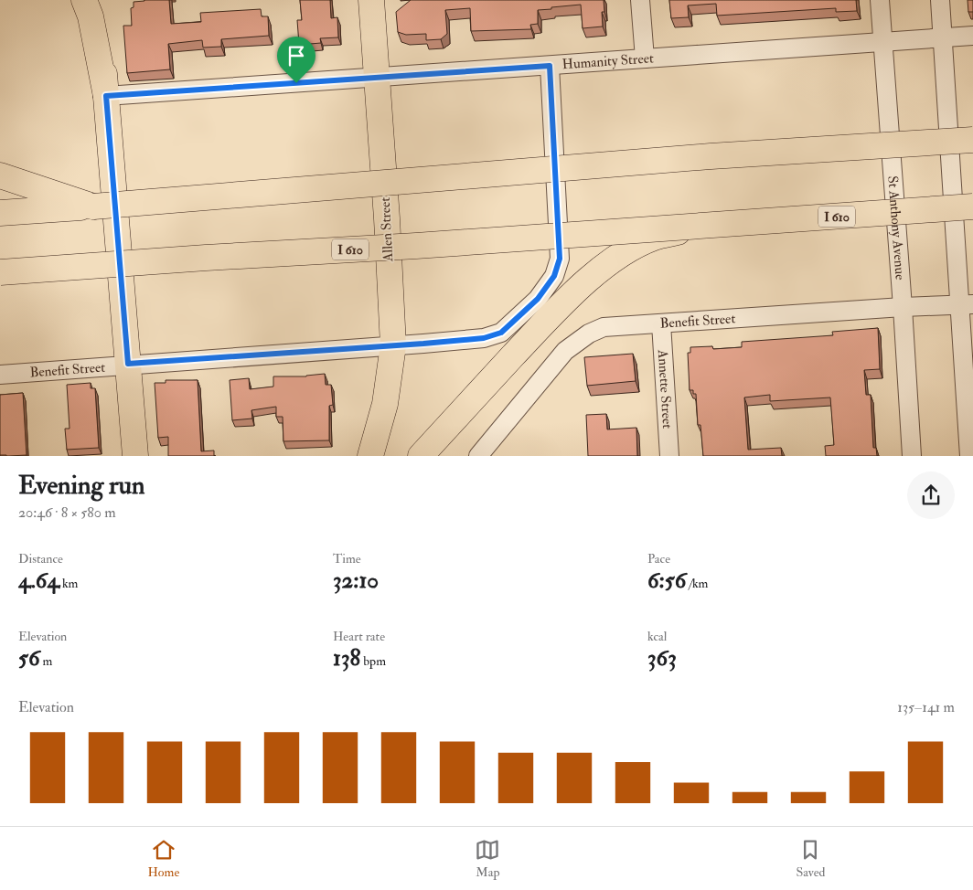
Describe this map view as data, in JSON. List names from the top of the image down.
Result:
{
  "streets": {
    "main road": ["I 610", "Allen Street"],
    "street": [
      "Humanity Street",
      "St Anthony Avenue",
      "Benefit Street",
      "Annette Street"
    ]
  },
  "crossings": [
    ["Humanity Street", "St Anthony Avenue"],
    ["Humanity Street", "Allen Street"],
    ["Humanity Street", "Benefit Street"],
    ["St Anthony Avenue", "Benefit Street"],
    ["Allen Street", "Benefit Street"],
    ["Benefit Street", "Annette Street"]
  ],
  "page": {
    "heading": ["Evening run", "20:46 · 8 × 580 m"],
    "stats": [
      ["Distance", "4.64 km"],
      ["Time", "32:10"],
      ["Pace", "6:56 /km"],
      ["Elevation", "56 m"],
      ["Heart rate", "138 bpm"],
      ["kcal", "363"]
    ],
    "chart": ["Elevation", "135–141 m"],
    "tabs": ["Home", "Map", "Saved"]
  }
}
